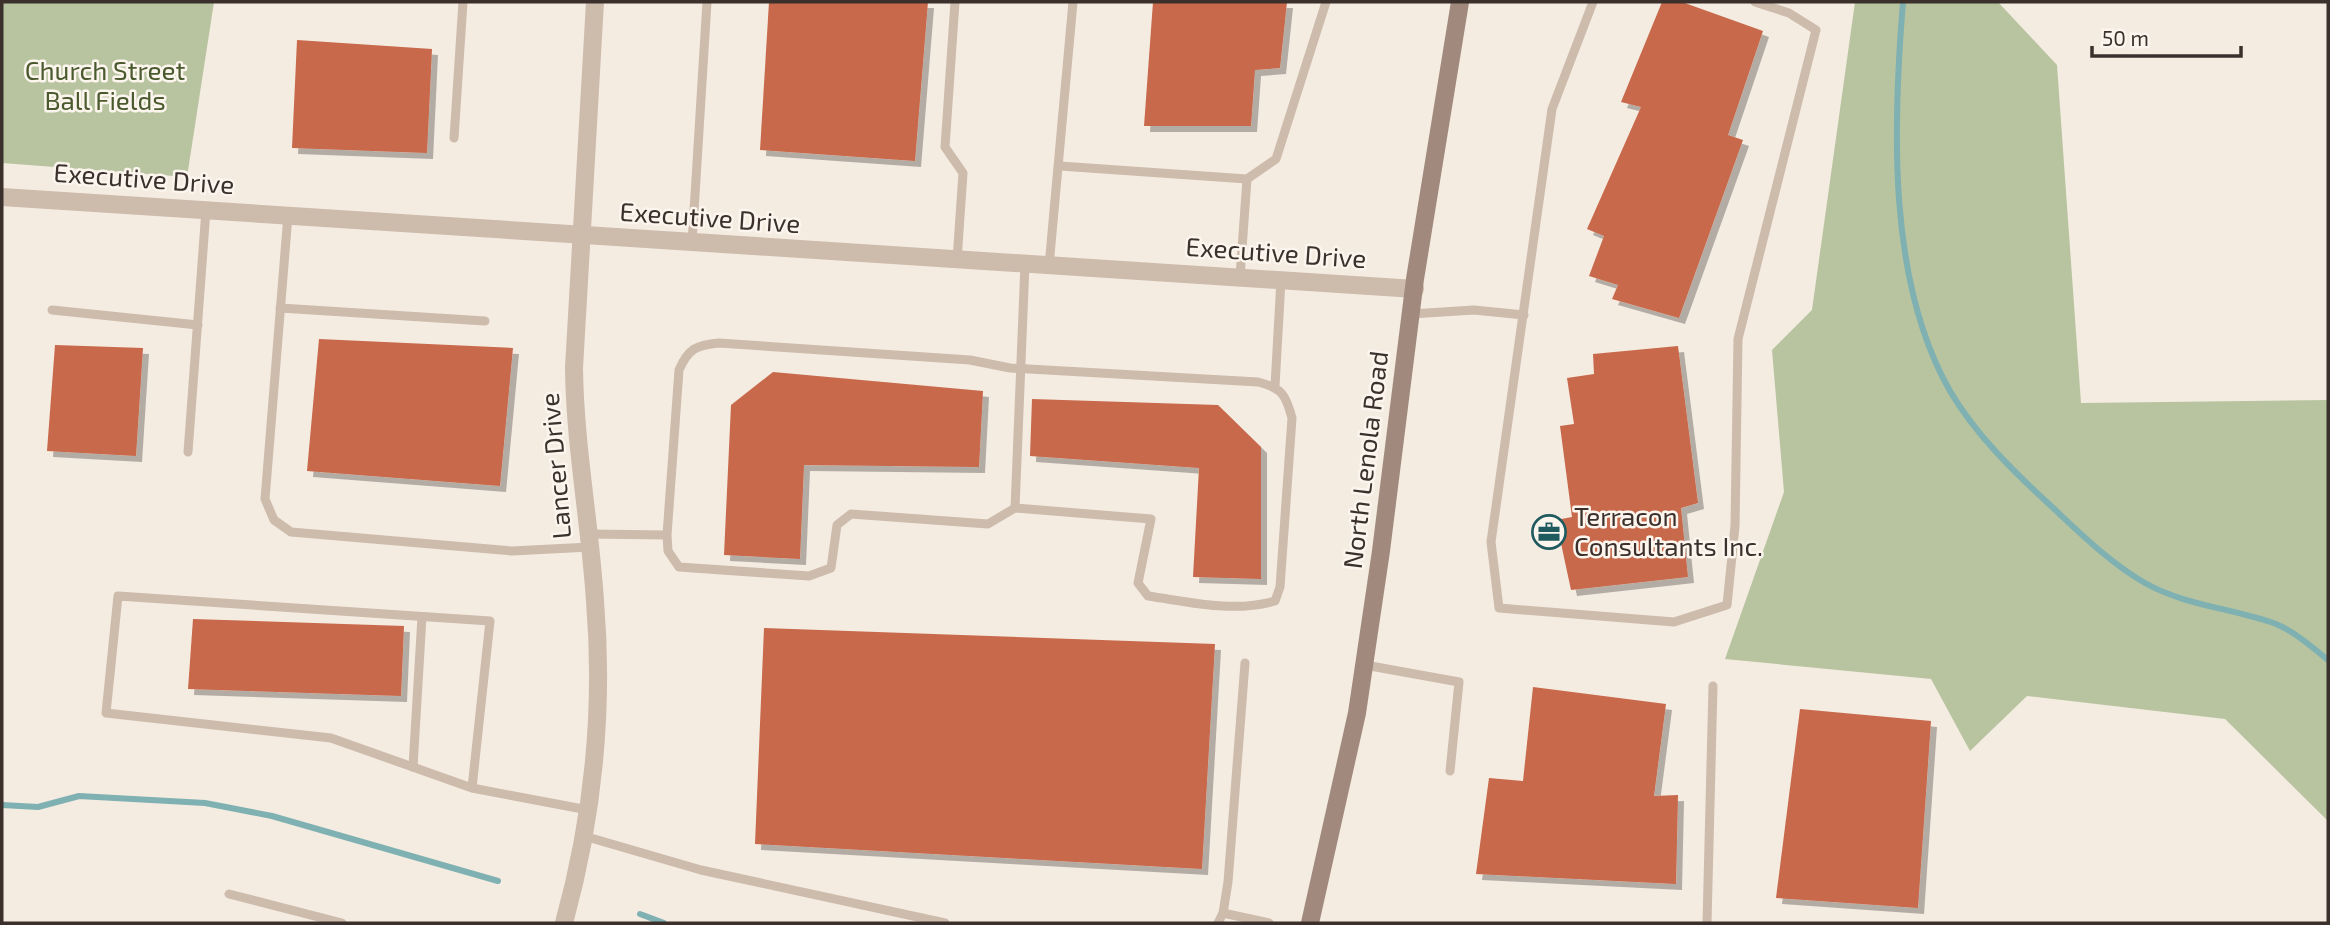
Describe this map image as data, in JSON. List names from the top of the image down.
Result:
{
  "streets": {
    "main road": ["North Lenola Road"],
    "street": ["Executive Drive", "Lancer Drive"]
  },
  "crossings": [
    ["Executive Drive", "North Lenola Road"],
    ["Executive Drive", "Lancer Drive"]
  ],
  "parks": ["Church Street Ball Fields"],
  "places": {
    "office": ["Terracon Consultants Inc."]
  },
  "scale_bar": "50 m"
}
